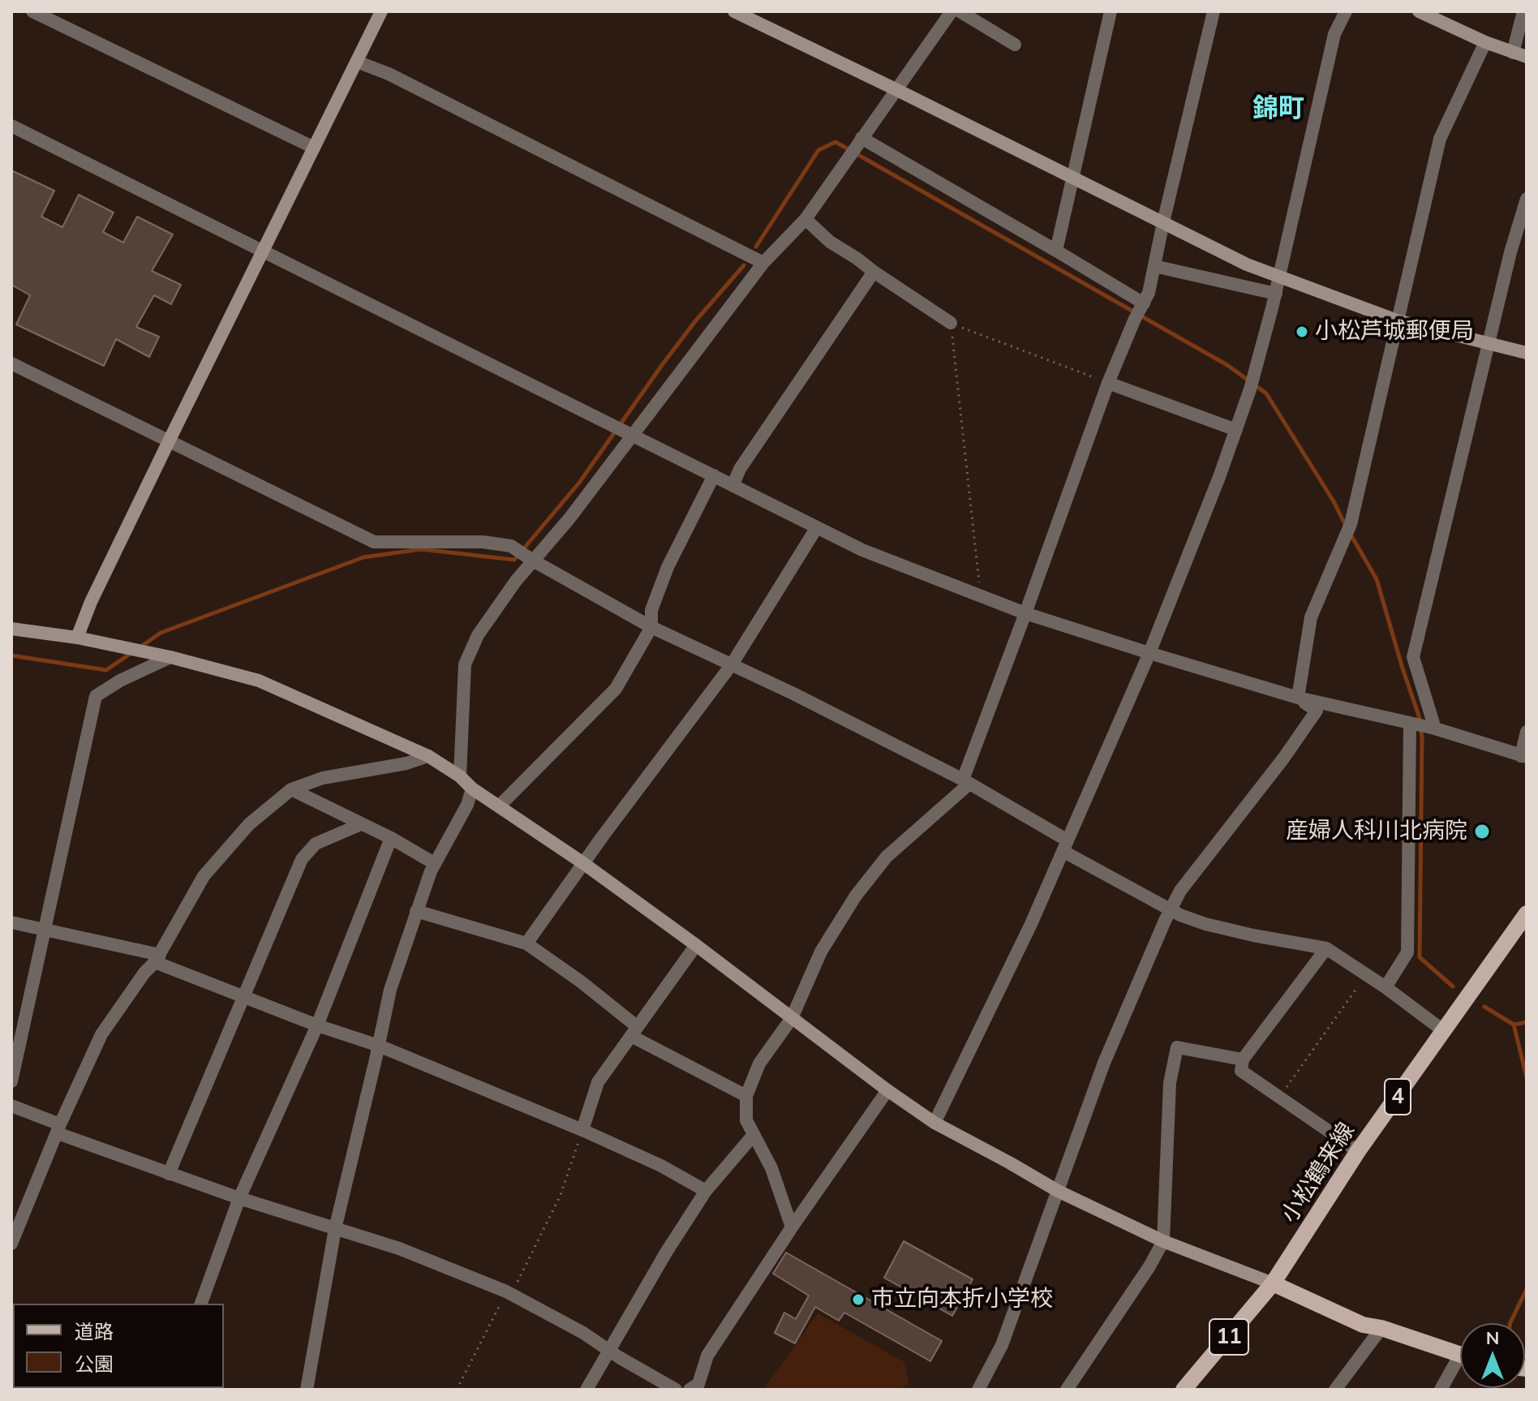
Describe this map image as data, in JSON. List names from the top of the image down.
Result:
{
  "streets": {
    "main road": ["4", "小松鶴来線", "11"]
  },
  "crossings": [
    ["小松鶴来線", "11"]
  ],
  "districts": ["錦町"],
  "places": ["小松芦城郵便局", "産婦人科川北病院", "市立向本折小学校"],
  "legend": ["道路", "公園"],
  "north": "top"
}
